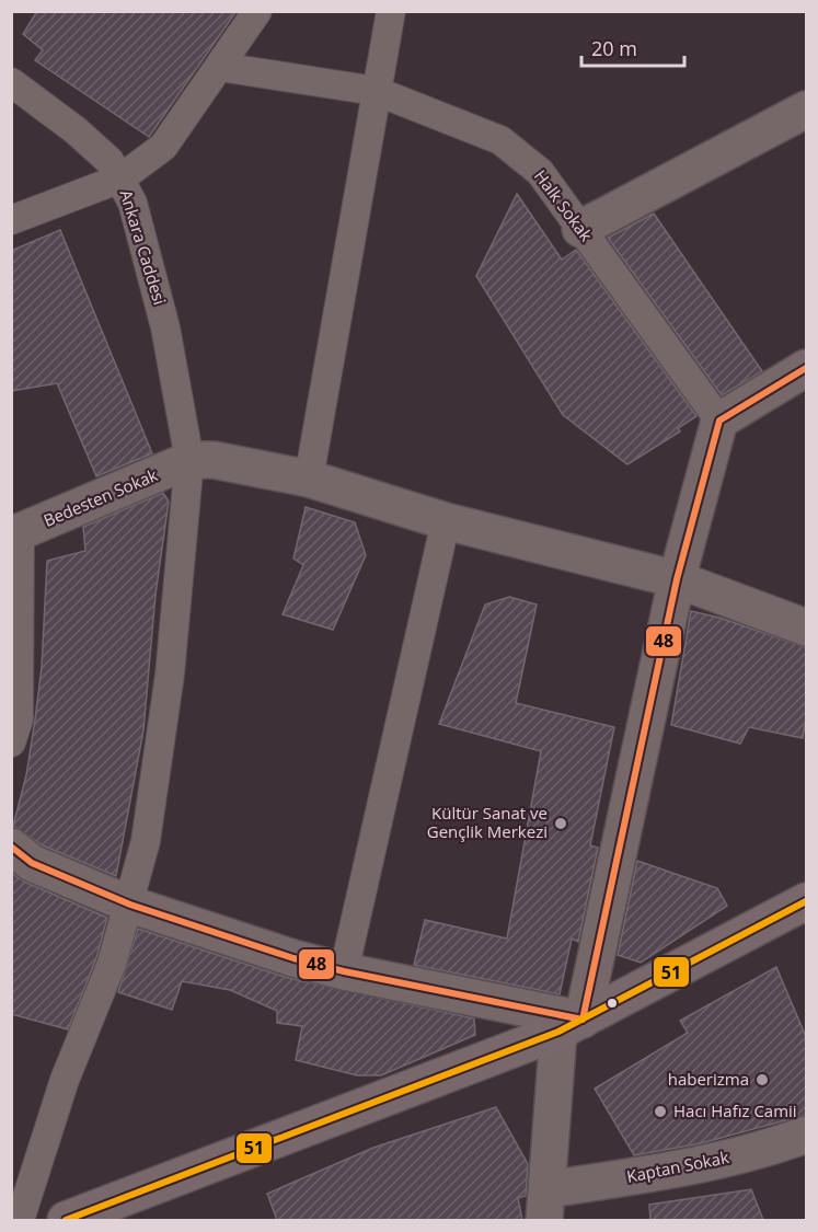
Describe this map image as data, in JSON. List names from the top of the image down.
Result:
{
  "streets": {
    "street": [
      "Halk Sokak",
      "Ankara Caddesi",
      "Bedesten Sokak",
      "Kaptan Sokak"
    ]
  },
  "crossings": [
    ["Ankara Caddesi", "Bedesten Sokak"]
  ],
  "places": ["Kültür Sanat ve Gençlik Merkezi", "haberizma", "Hacı Hafız Camii"],
  "lines": ["transit line 48", "transit line 51"],
  "scale_bar": "20 m"
}
